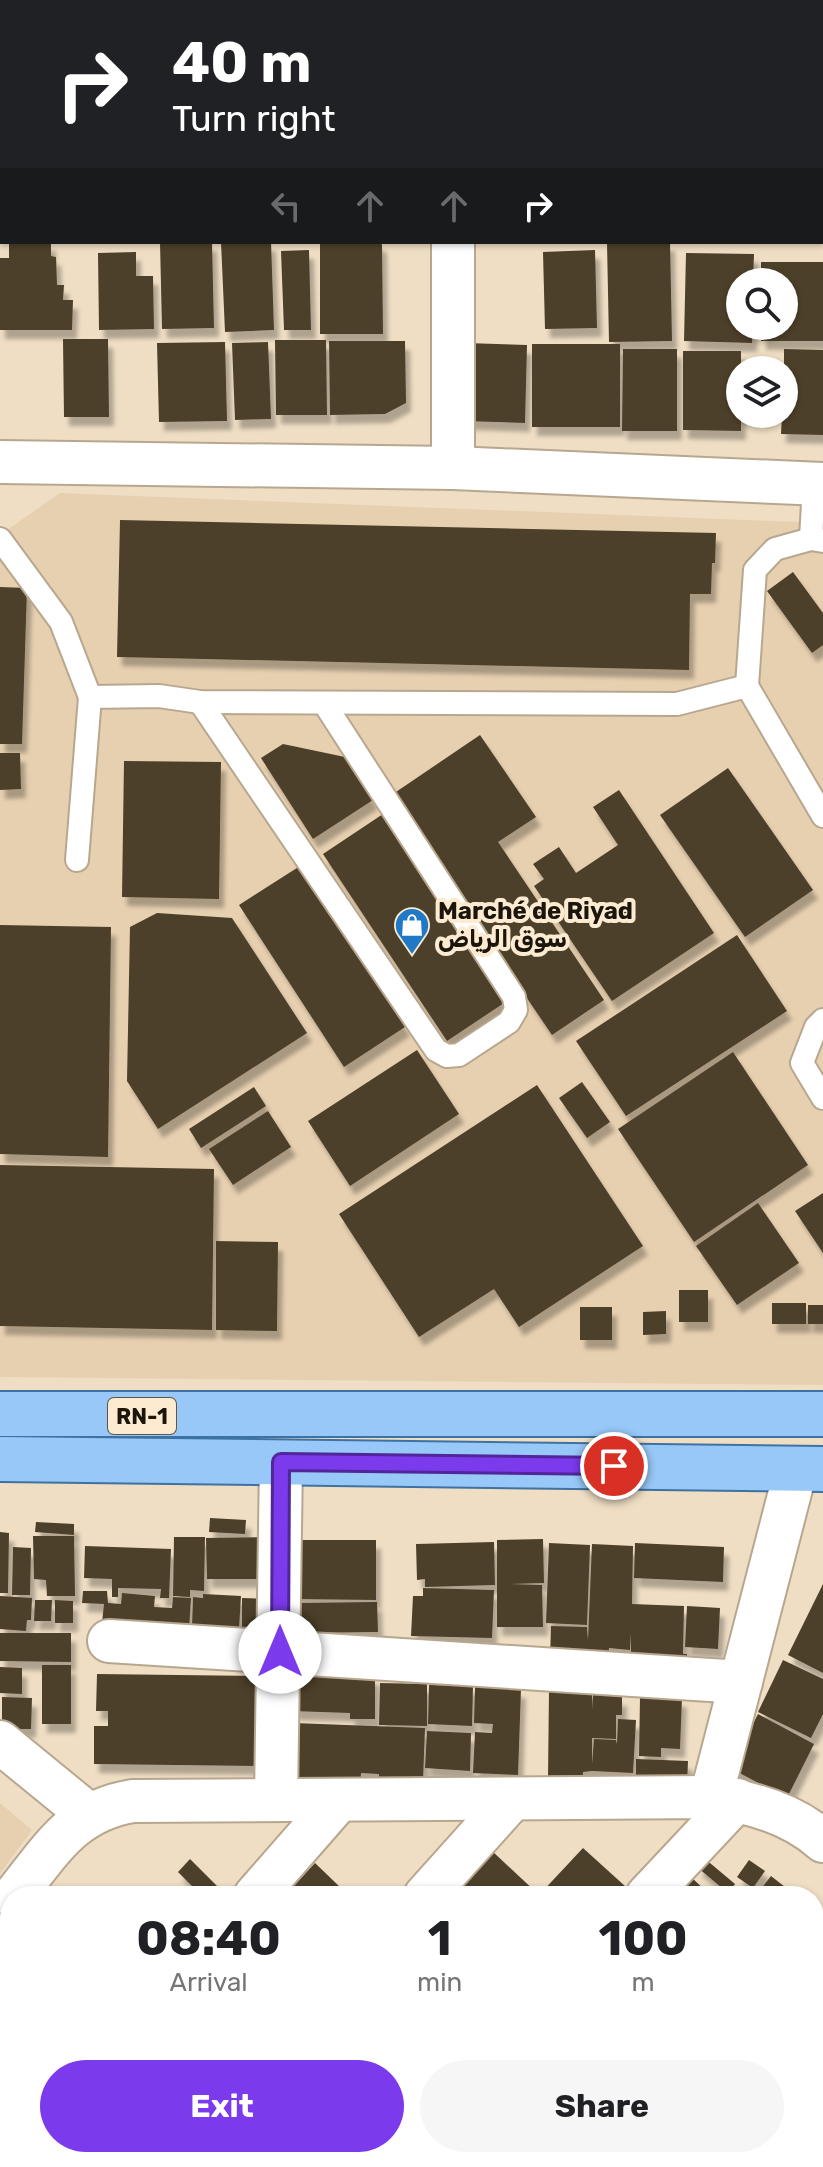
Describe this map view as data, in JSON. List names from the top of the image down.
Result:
{
  "streets": {
    "main road": ["RN-1"]
  },
  "places": {
    "shop": ["Marché de Riyad سوق الرياض"]
  },
  "page": {
    "turn": ["40 m", "Turn right"],
    "eta": [
      "08:40",
      "Arrival",
      "1",
      "min",
      "100",
      "m"
    ],
    "buttons": ["Exit", "Share"]
  }
}
